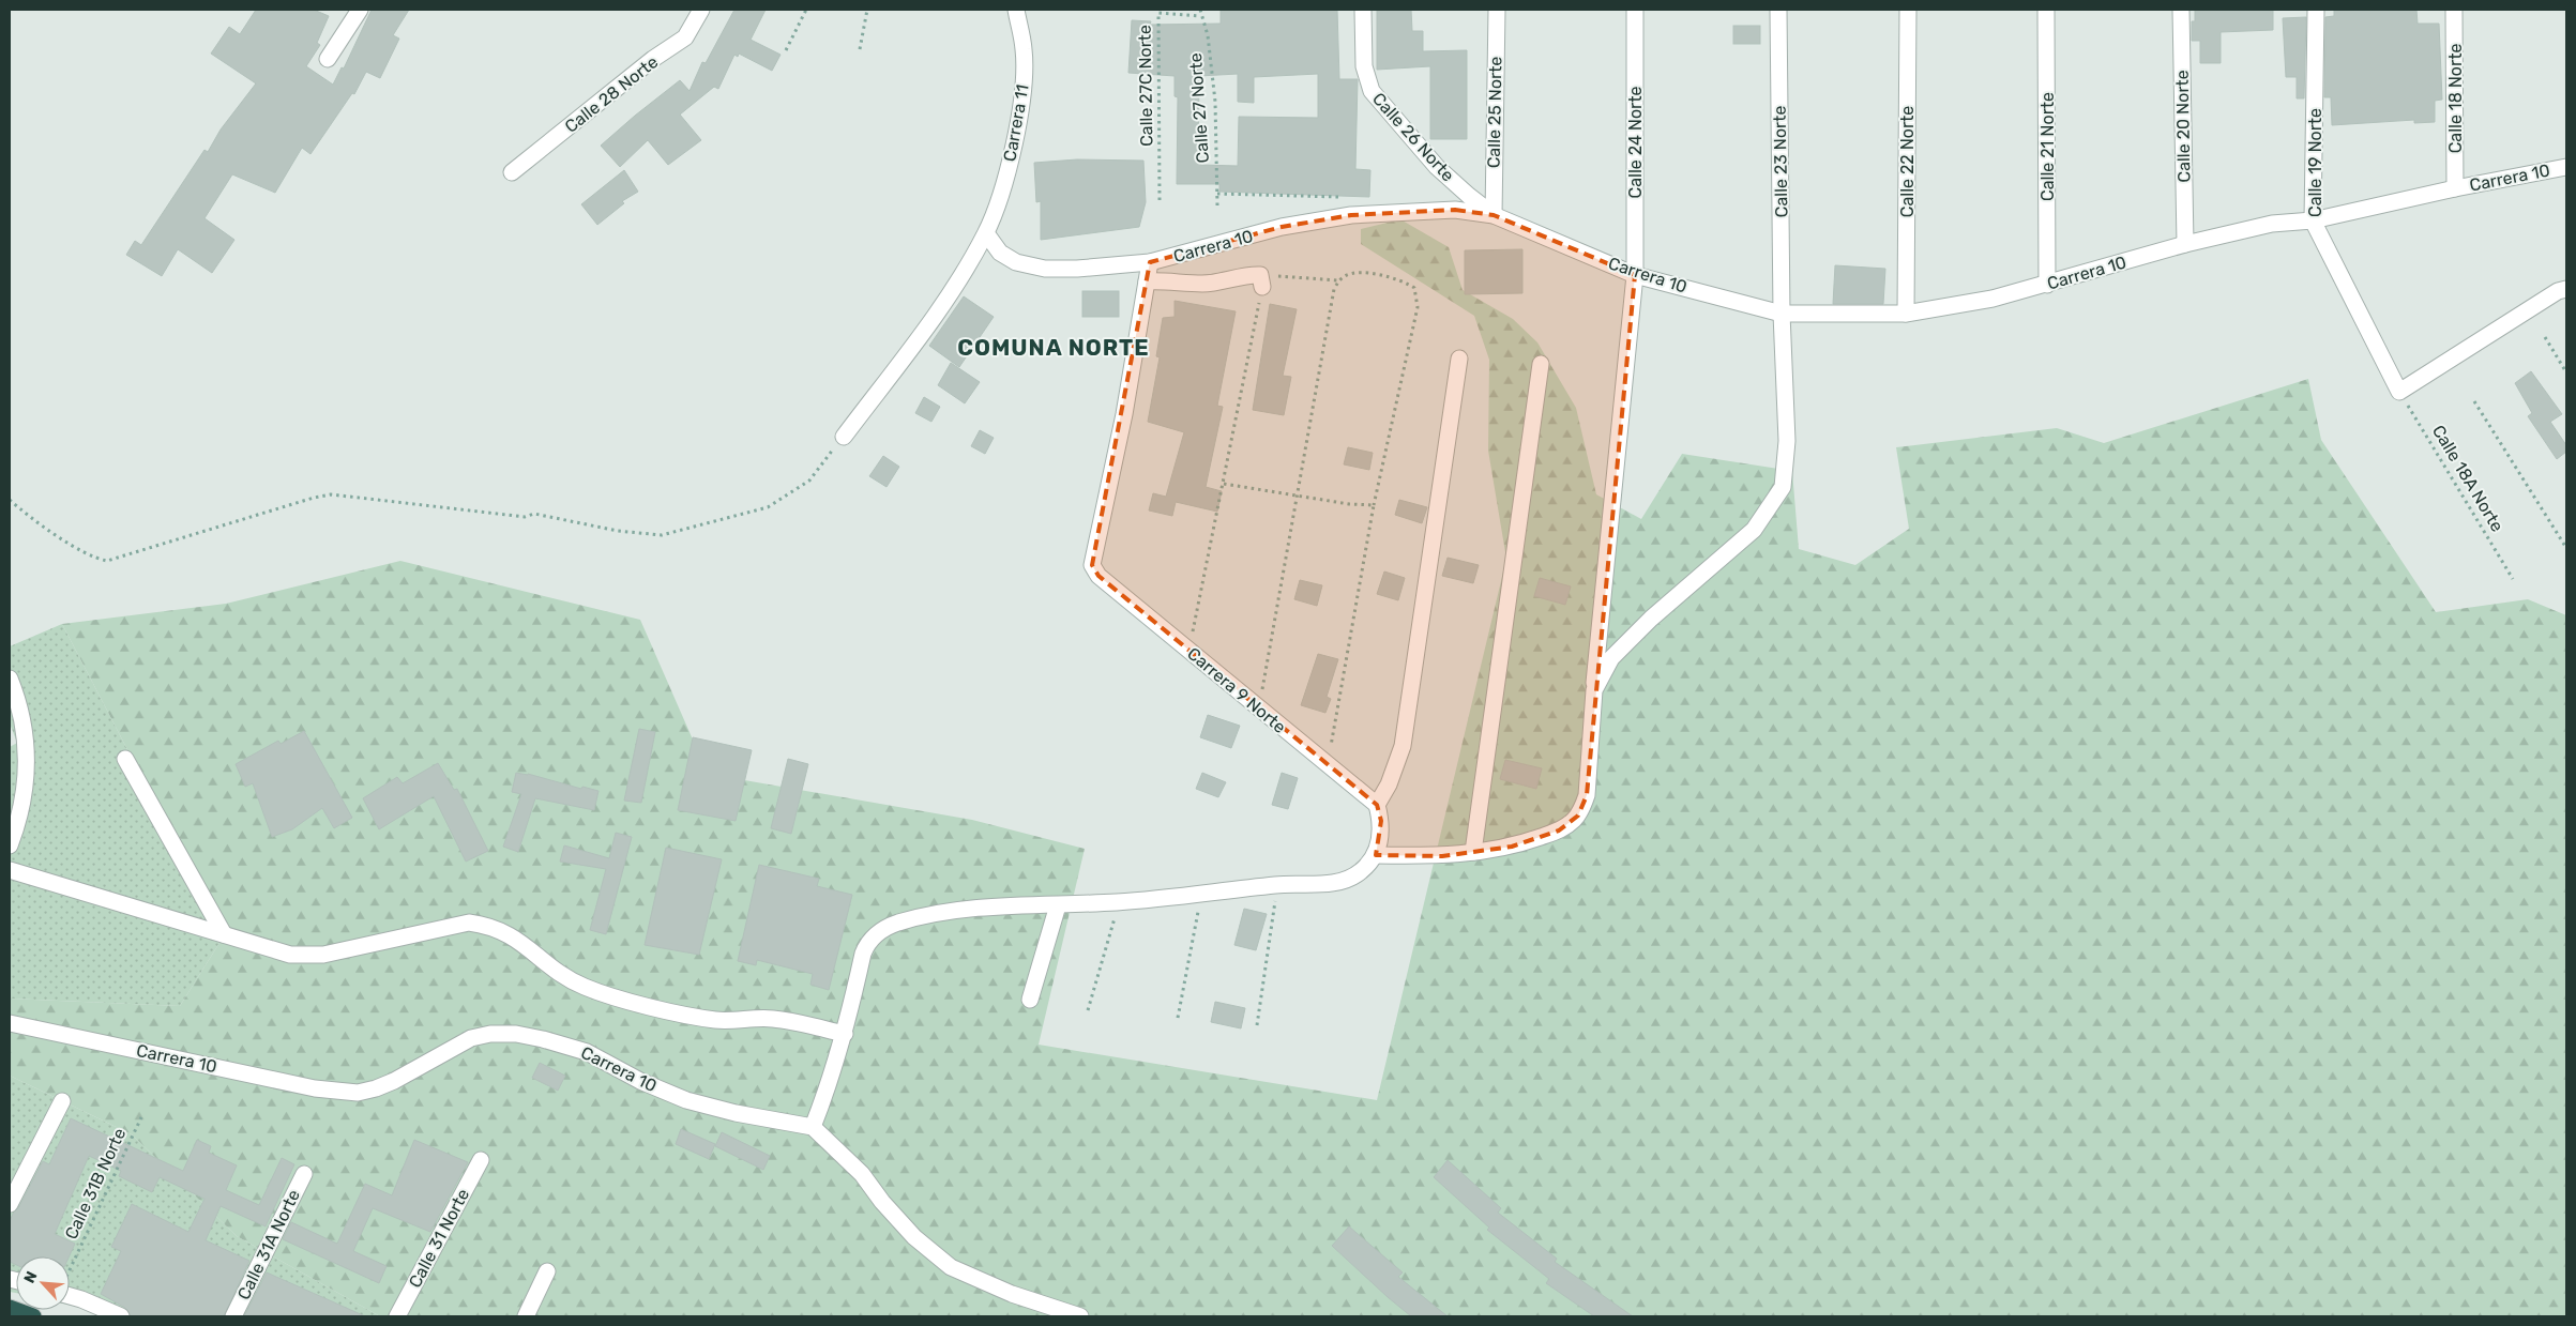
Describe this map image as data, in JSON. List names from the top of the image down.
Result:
{
  "streets": {
    "street": [
      "Calle 28 Norte",
      "Calle 18 Norte",
      "Calle 25 Norte",
      "Carrera 11",
      "Calle 20 Norte",
      "Calle 26 Norte",
      "Calle 24 Norte",
      "Calle 21 Norte",
      "Calle 23 Norte",
      "Calle 22 Norte",
      "Calle 19 Norte",
      "Carrera 10",
      "Carrera 9 Norte",
      "Calle 31 Norte",
      "Calle 31A Norte"
    ],
    "path": [
      "Calle 27C Norte",
      "Calle 27 Norte",
      "Calle 18A Norte",
      "Calle 31B Norte"
    ]
  },
  "crossings": [
    ["Calle 27C Norte", "Calle 27 Norte"],
    ["Calle 18 Norte", "Carrera 10"],
    ["Calle 25 Norte", "Calle 26 Norte"],
    ["Calle 25 Norte", "Carrera 10"],
    ["Carrera 11", "Carrera 10"],
    ["Calle 20 Norte", "Carrera 10"],
    ["Calle 26 Norte", "Carrera 10"],
    ["Calle 24 Norte", "Calle 23 Norte"],
    ["Calle 24 Norte", "Carrera 10"],
    ["Calle 21 Norte", "Carrera 10"],
    ["Calle 23 Norte", "Carrera 10"],
    ["Calle 22 Norte", "Carrera 10"],
    ["Calle 19 Norte", "Carrera 10"],
    ["Calle 19 Norte", "Calle 18A Norte"],
    ["Carrera 10", "Carrera 9 Norte"]
  ],
  "districts": ["COMUNA NORTE"],
  "north": "top left"
}
